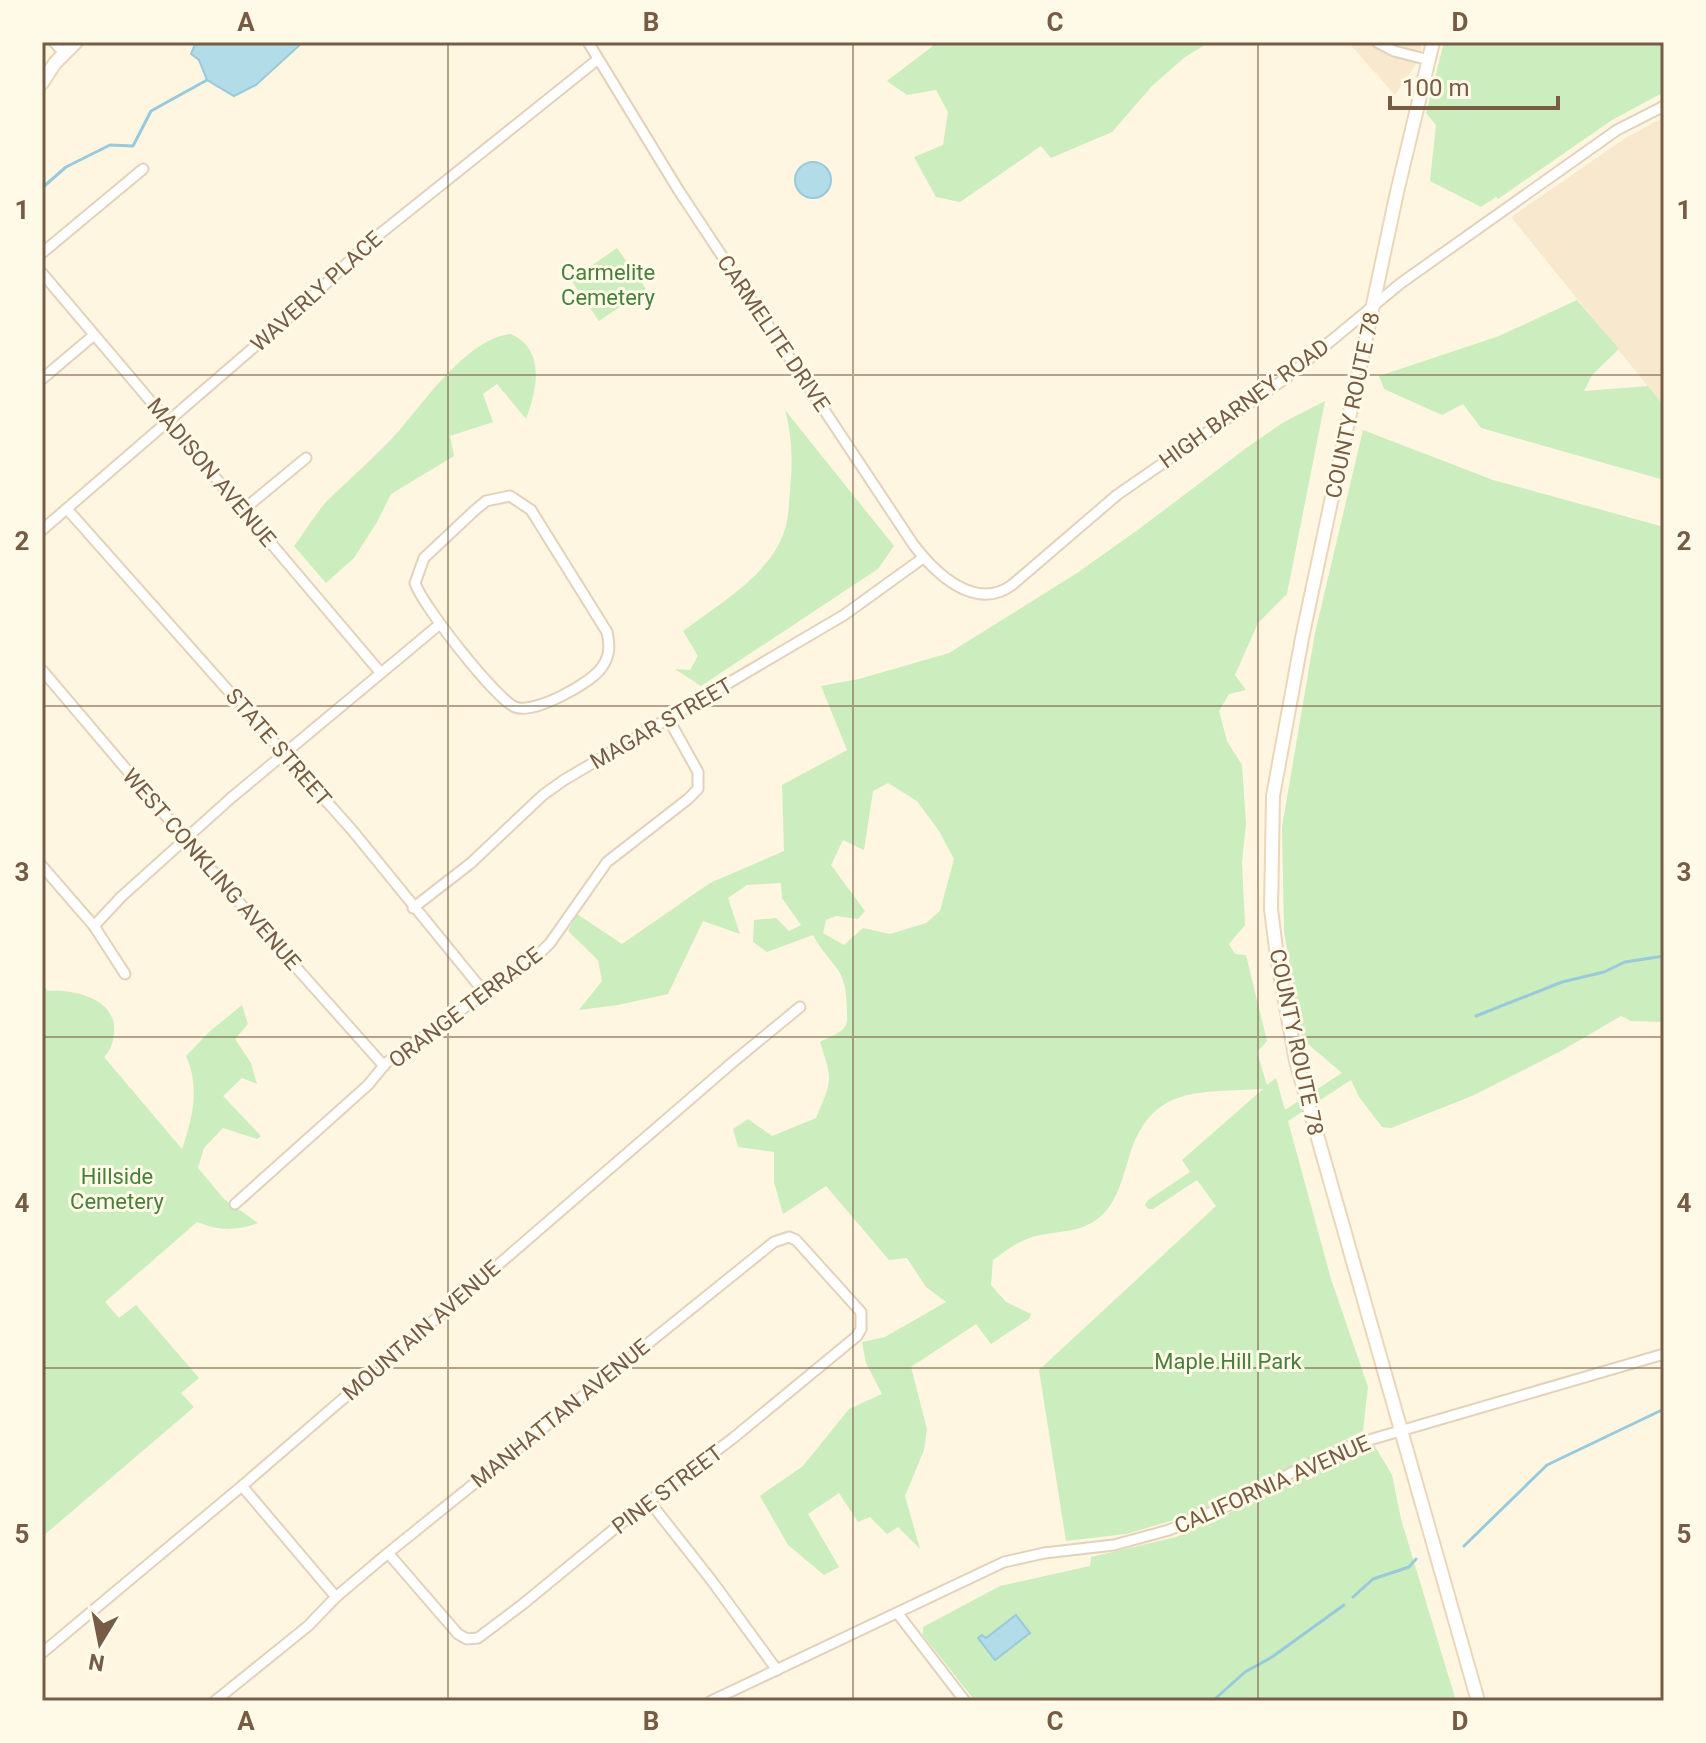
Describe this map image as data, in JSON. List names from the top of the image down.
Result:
{
  "streets": {
    "street": [
      "WAVERLY PLACE",
      "CARMELITE DRIVE",
      "HIGH BARNEY ROAD",
      "COUNTY ROUTE 78",
      "MADISON AVENUE",
      "MAGAR STREET",
      "STATE STREET",
      "WEST CONKLING AVENUE",
      "ORANGE TERRACE",
      "MOUNTAIN AVENUE",
      "MANHATTAN AVENUE",
      "CALIFORNIA AVENUE",
      "PINE STREET"
    ]
  },
  "crossings": [
    ["WAVERLY PLACE", "CARMELITE DRIVE"],
    ["WAVERLY PLACE", "MADISON AVENUE"],
    ["WAVERLY PLACE", "STATE STREET"],
    ["CARMELITE DRIVE", "HIGH BARNEY ROAD"],
    ["CARMELITE DRIVE", "MAGAR STREET"],
    ["HIGH BARNEY ROAD", "COUNTY ROUTE 78"],
    ["COUNTY ROUTE 78", "CALIFORNIA AVENUE"],
    ["MAGAR STREET", "STATE STREET"],
    ["MAGAR STREET", "ORANGE TERRACE"],
    ["STATE STREET", "ORANGE TERRACE"],
    ["WEST CONKLING AVENUE", "ORANGE TERRACE"],
    ["MANHATTAN AVENUE", "PINE STREET"]
  ],
  "parks": ["Carmelite Cemetery", "Hillside Cemetery", "Maple Hill Park"],
  "scale_bar": "100 m",
  "north": "bottom",
  "grid": {
    "columns": [
      "A",
      "B",
      "C",
      "D"
    ],
    "rows": [
      "1",
      "2",
      "3",
      "4",
      "5"
    ]
  }
}
